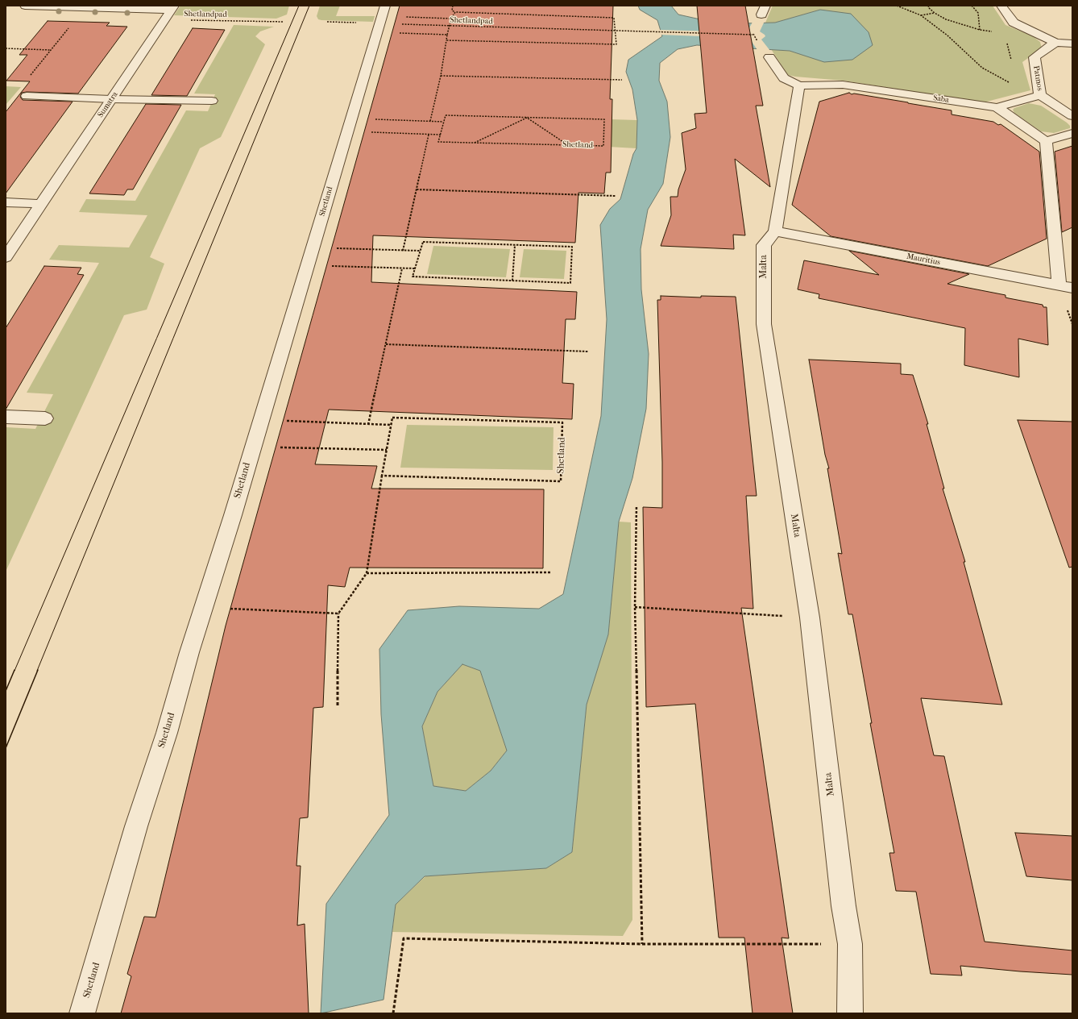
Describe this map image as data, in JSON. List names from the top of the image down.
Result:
{
  "streets": {
    "street": [
      "Patmos",
      "Saba",
      "Sumatra",
      "Shetland",
      "Mauritius",
      "Malta"
    ],
    "path": ["Shetlandpad"]
  },
  "crossings": [
    ["Shetlandpad", "Sumatra"],
    ["Shetlandpad", "Shetland"],
    ["Mauritius", "Malta"]
  ]
}
